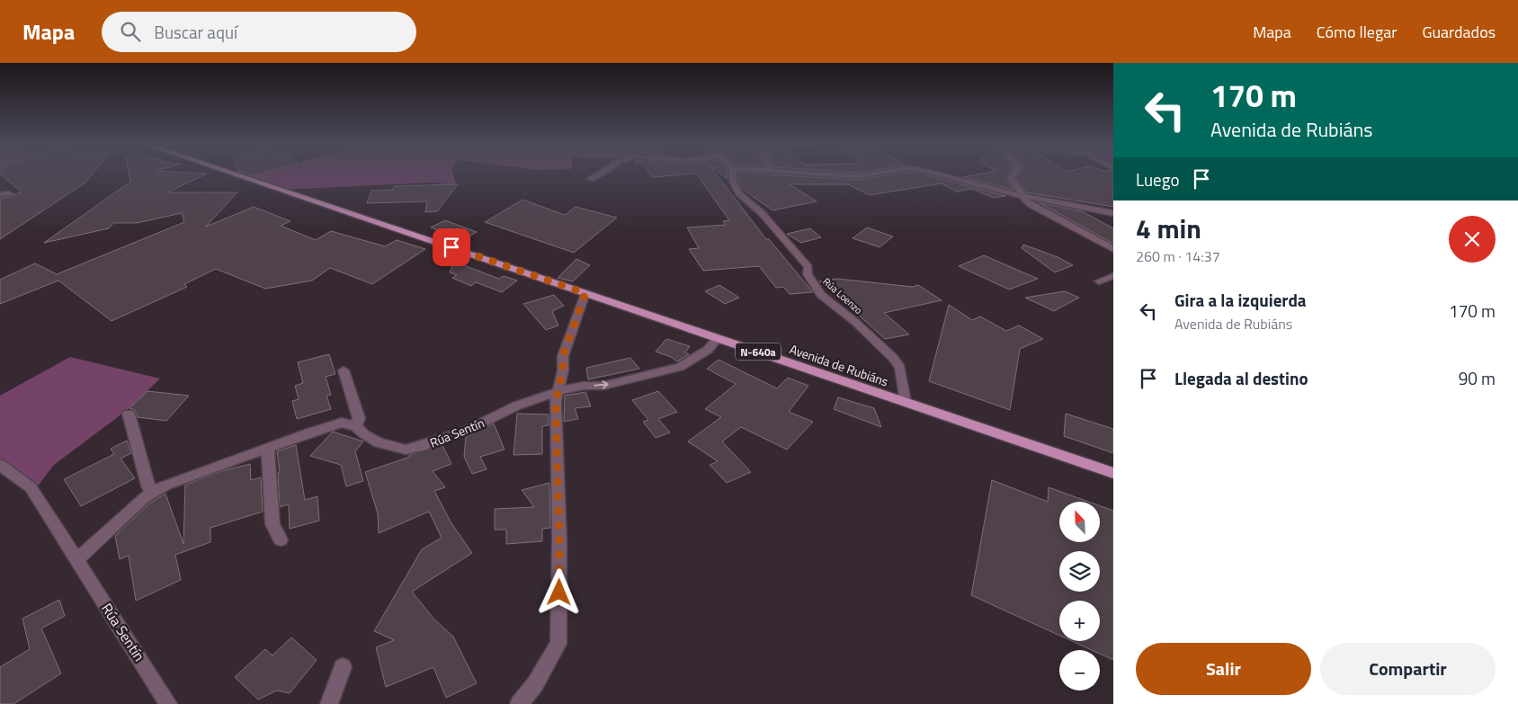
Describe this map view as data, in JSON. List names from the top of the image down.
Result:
{
  "streets": {
    "main road": ["N-640a", "Avenida de Rubiáns"],
    "street": ["Rúa Loenzo", "Rúa Sentín"]
  },
  "crossings": [
    ["Rúa Loenzo", "Avenida de Rubiáns"],
    ["Avenida de Rubiáns", "Rúa Sentín"]
  ],
  "north": "top left",
  "page": {
    "header": "Mapa",
    "search": "Buscar aquí",
    "nav": ["Mapa", "Cómo llegar", "Guardados"],
    "turn": ["170 m", "Avenida de Rubiáns"],
    "then": "Luego",
    "heading": ["4 min", "260 m · 14:37"],
    "list": [
      {
        "name": "Gira a la izquierda",
        "note": "Avenida de Rubiáns",
        "value": "170 m"
      },
      {
        "name": "Llegada al destino",
        "value": "90 m"
      }
    ],
    "map_buttons": ["+", "−"],
    "buttons": ["Salir", "Compartir"]
  }
}
